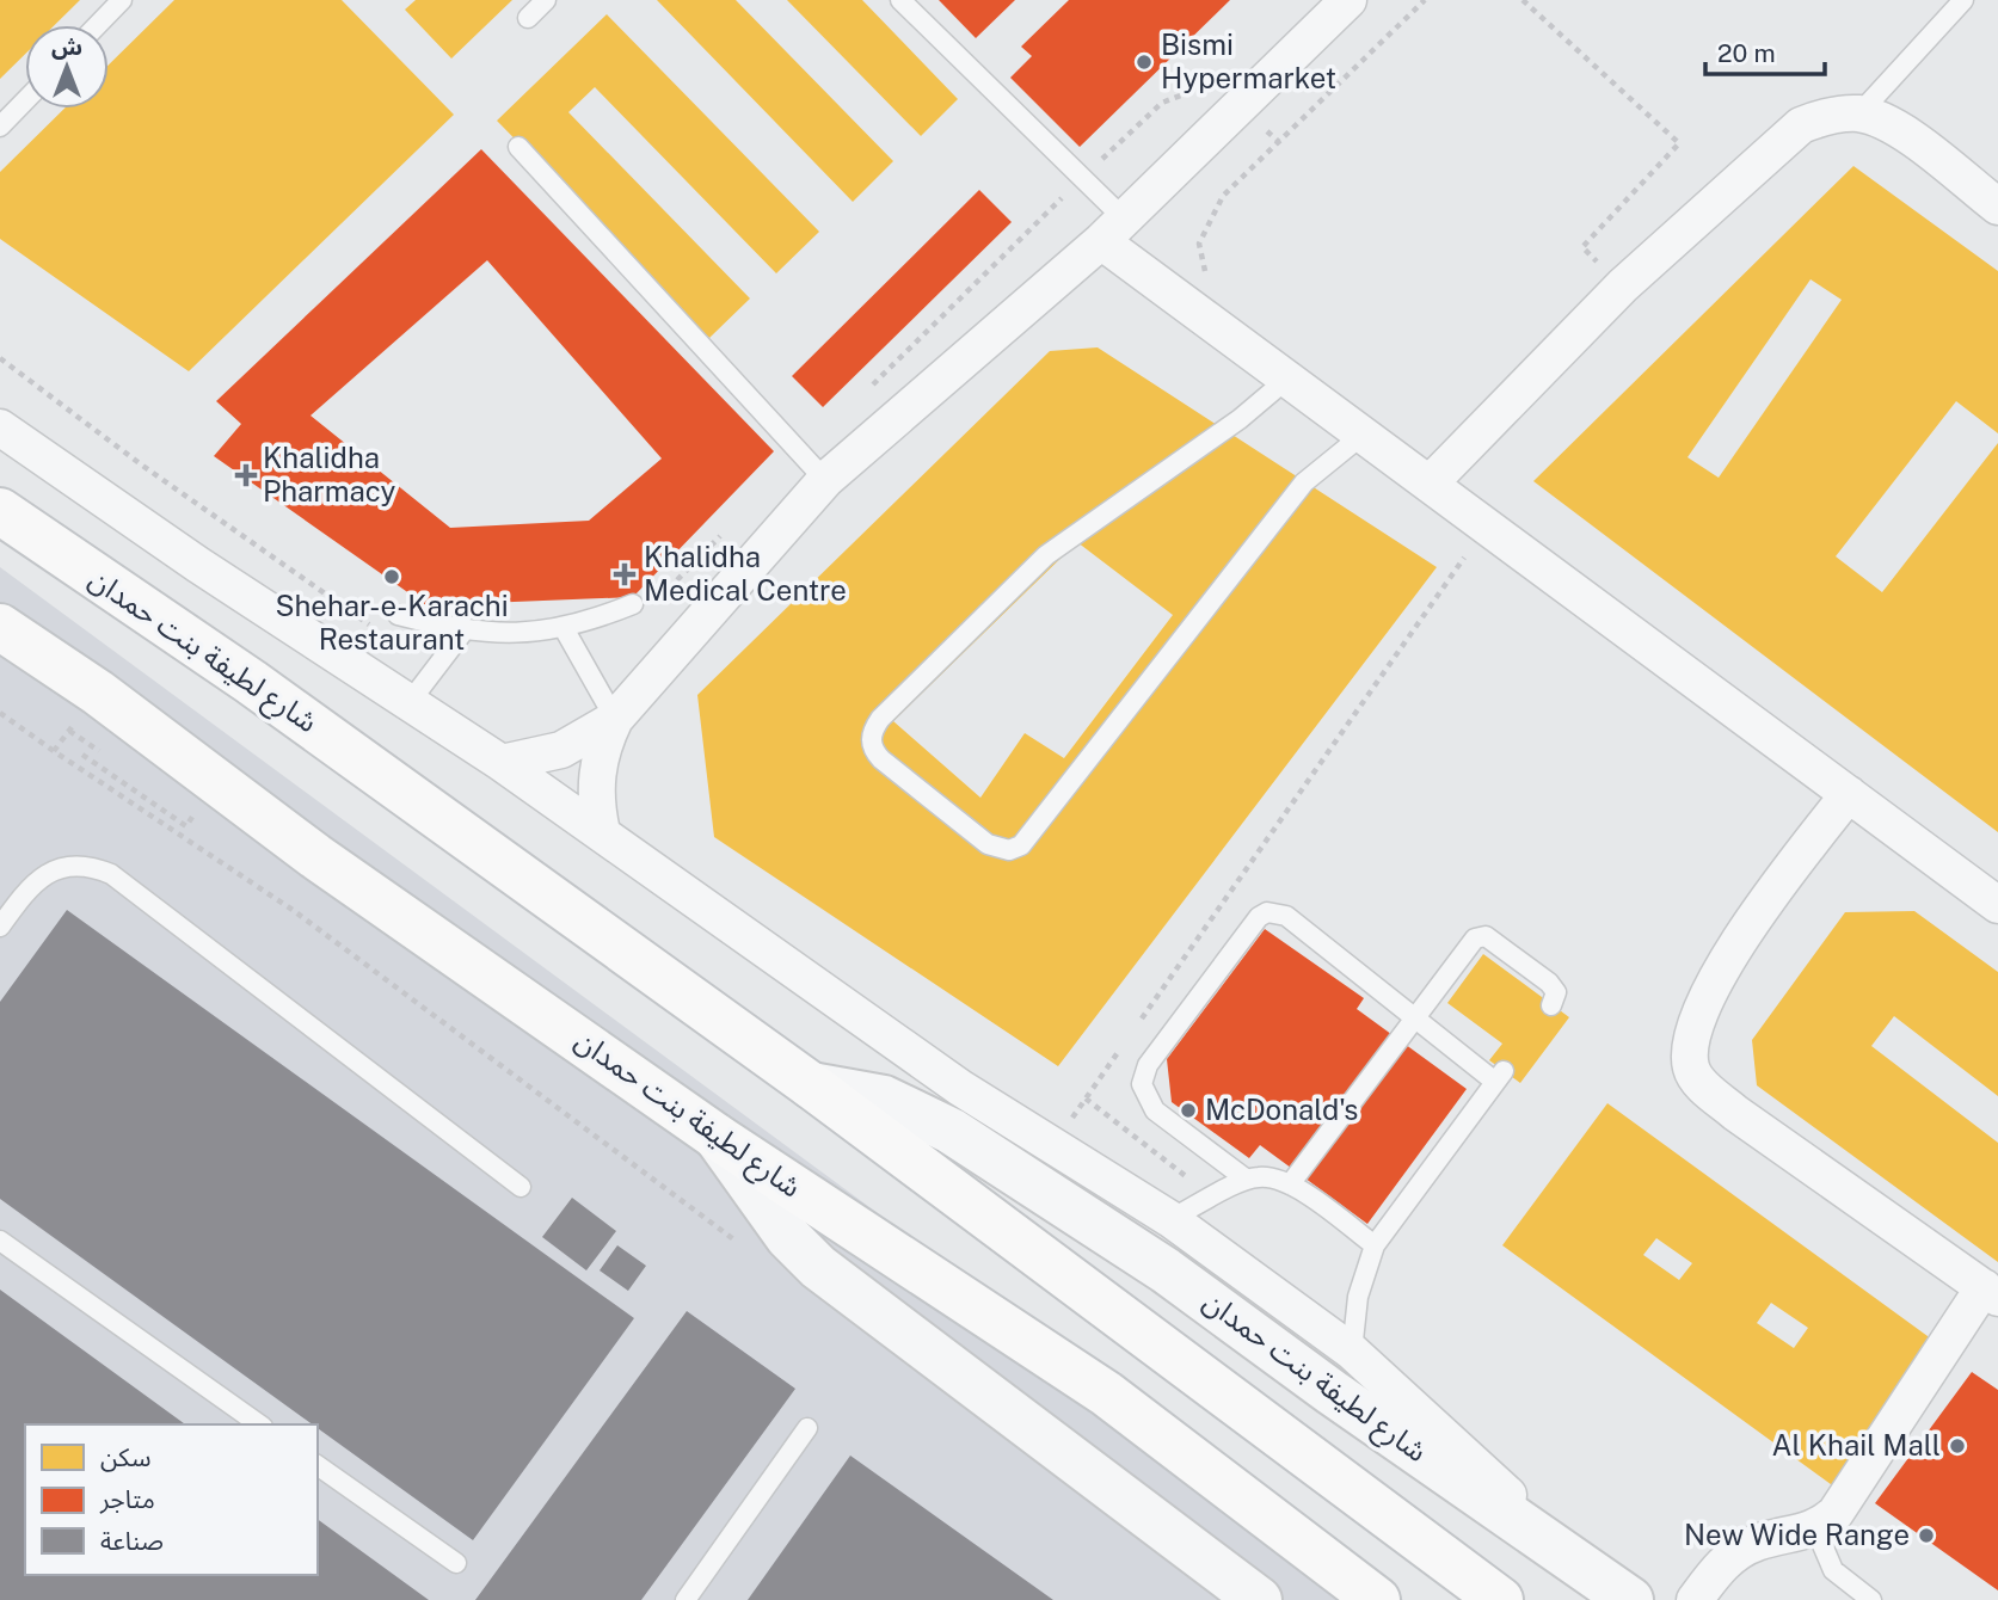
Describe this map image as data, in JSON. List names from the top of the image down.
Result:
{
  "streets": {
    "main road": ["شارع لطيفة بنت حمدان"]
  },
  "places": {
    "other": [
      "Bismi Hypermarket",
      "Shehar-e-Karachi Restaurant",
      "McDonald's",
      "Al Khail Mall",
      "New Wide Range"
    ],
    "health": ["Khalidha Pharmacy", "Khalidha Medical Centre"]
  },
  "legend": ["سكن", "متاجر", "صناعة"],
  "scale_bar": "20 m",
  "north": "top"
}
